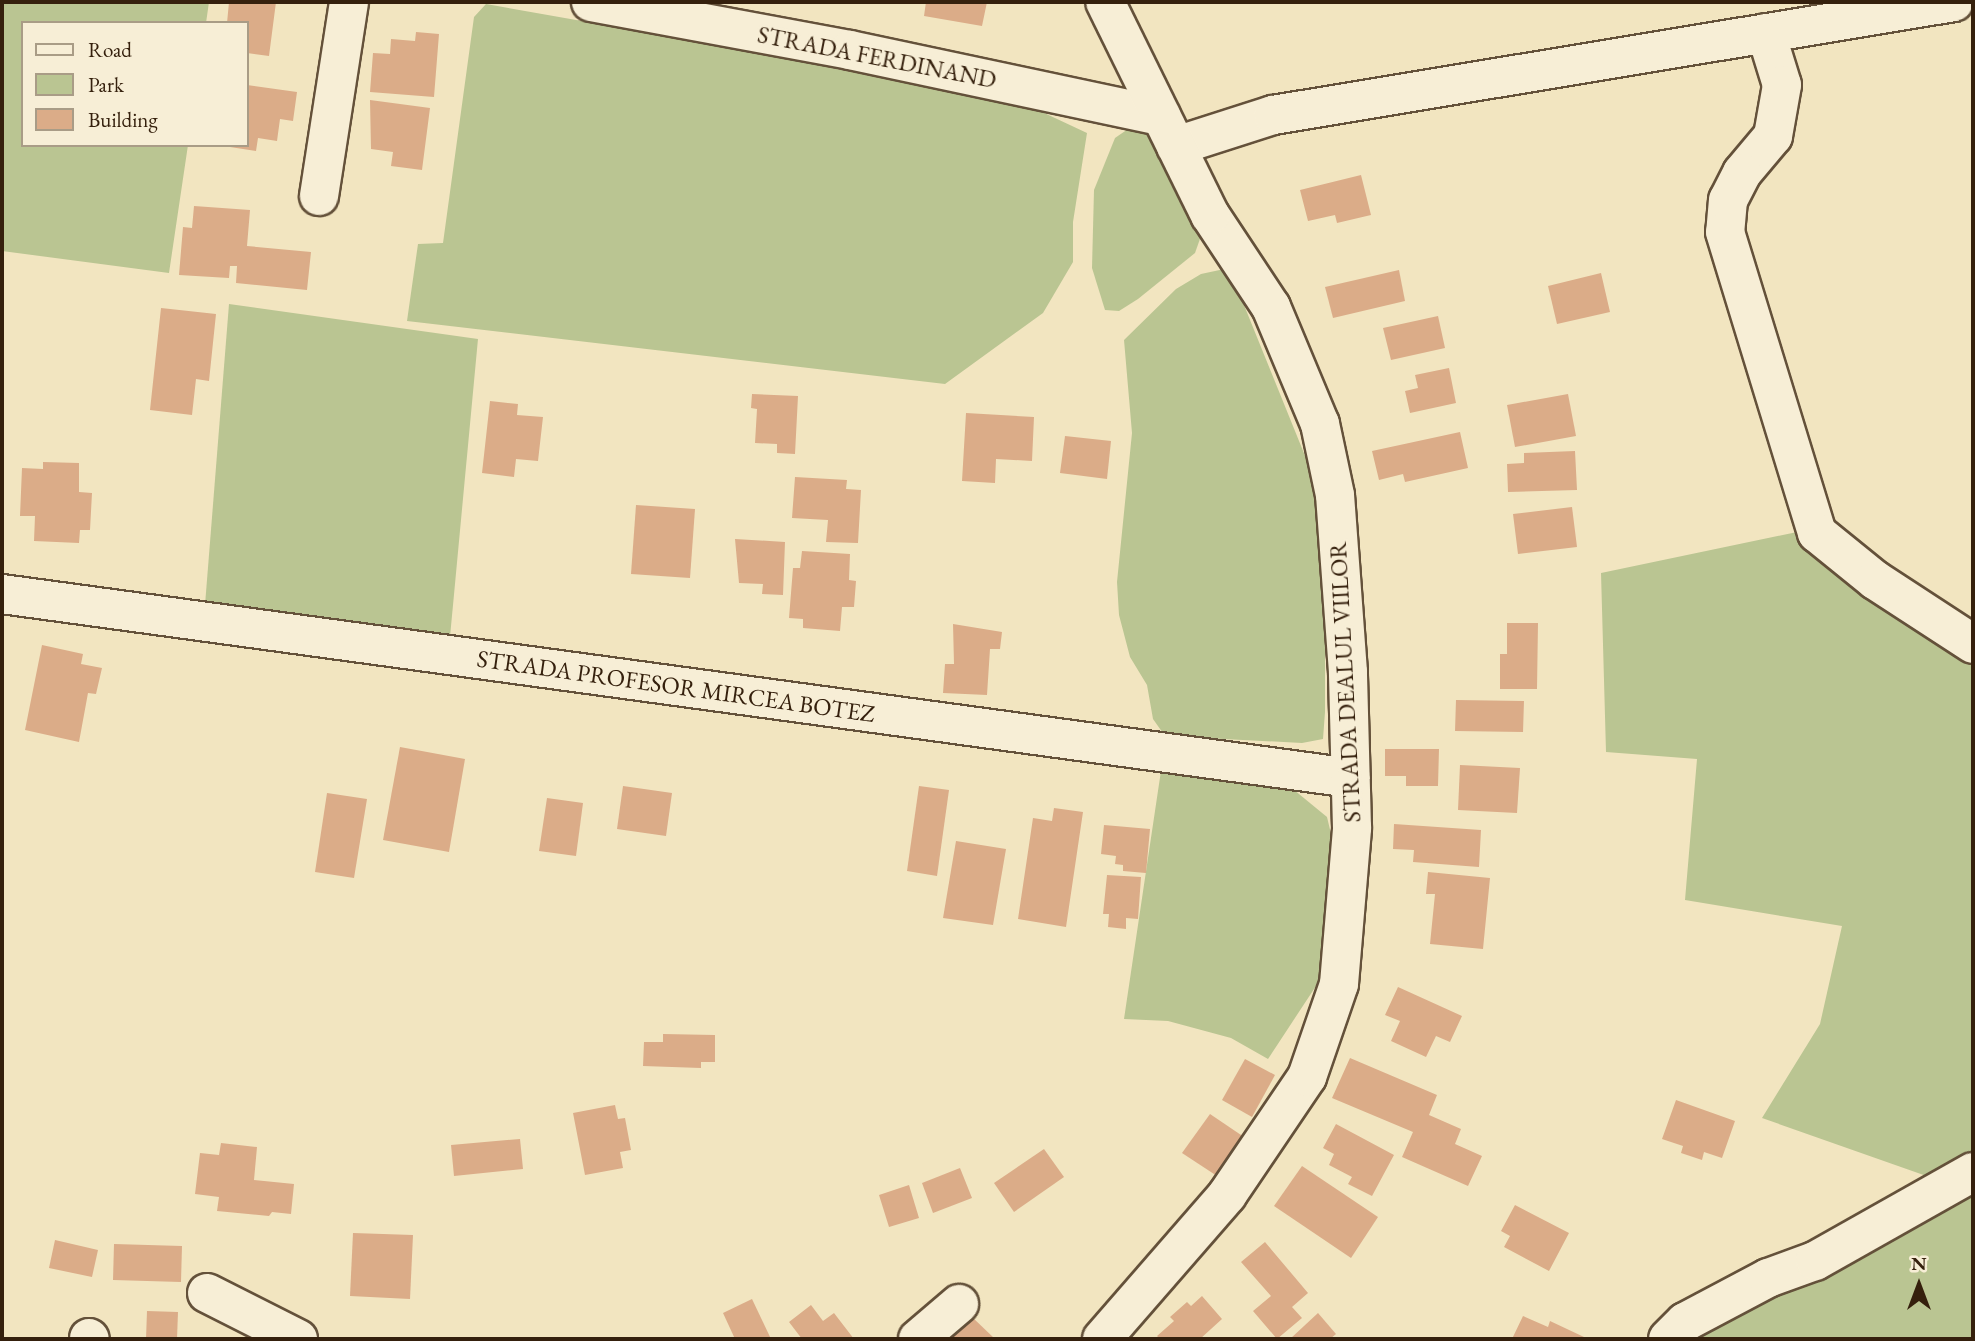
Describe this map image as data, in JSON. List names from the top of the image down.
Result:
{
  "streets": {
    "street": ["STRADA FERDINAND", "STRADA DEALUL VIILOR", "STRADA PROFESOR MIRCEA BOTEZ"]
  },
  "crossings": [
    ["STRADA FERDINAND", "STRADA DEALUL VIILOR"],
    ["STRADA DEALUL VIILOR", "STRADA PROFESOR MIRCEA BOTEZ"]
  ],
  "legend": ["Road", "Park", "Building"],
  "north": "top"
}
